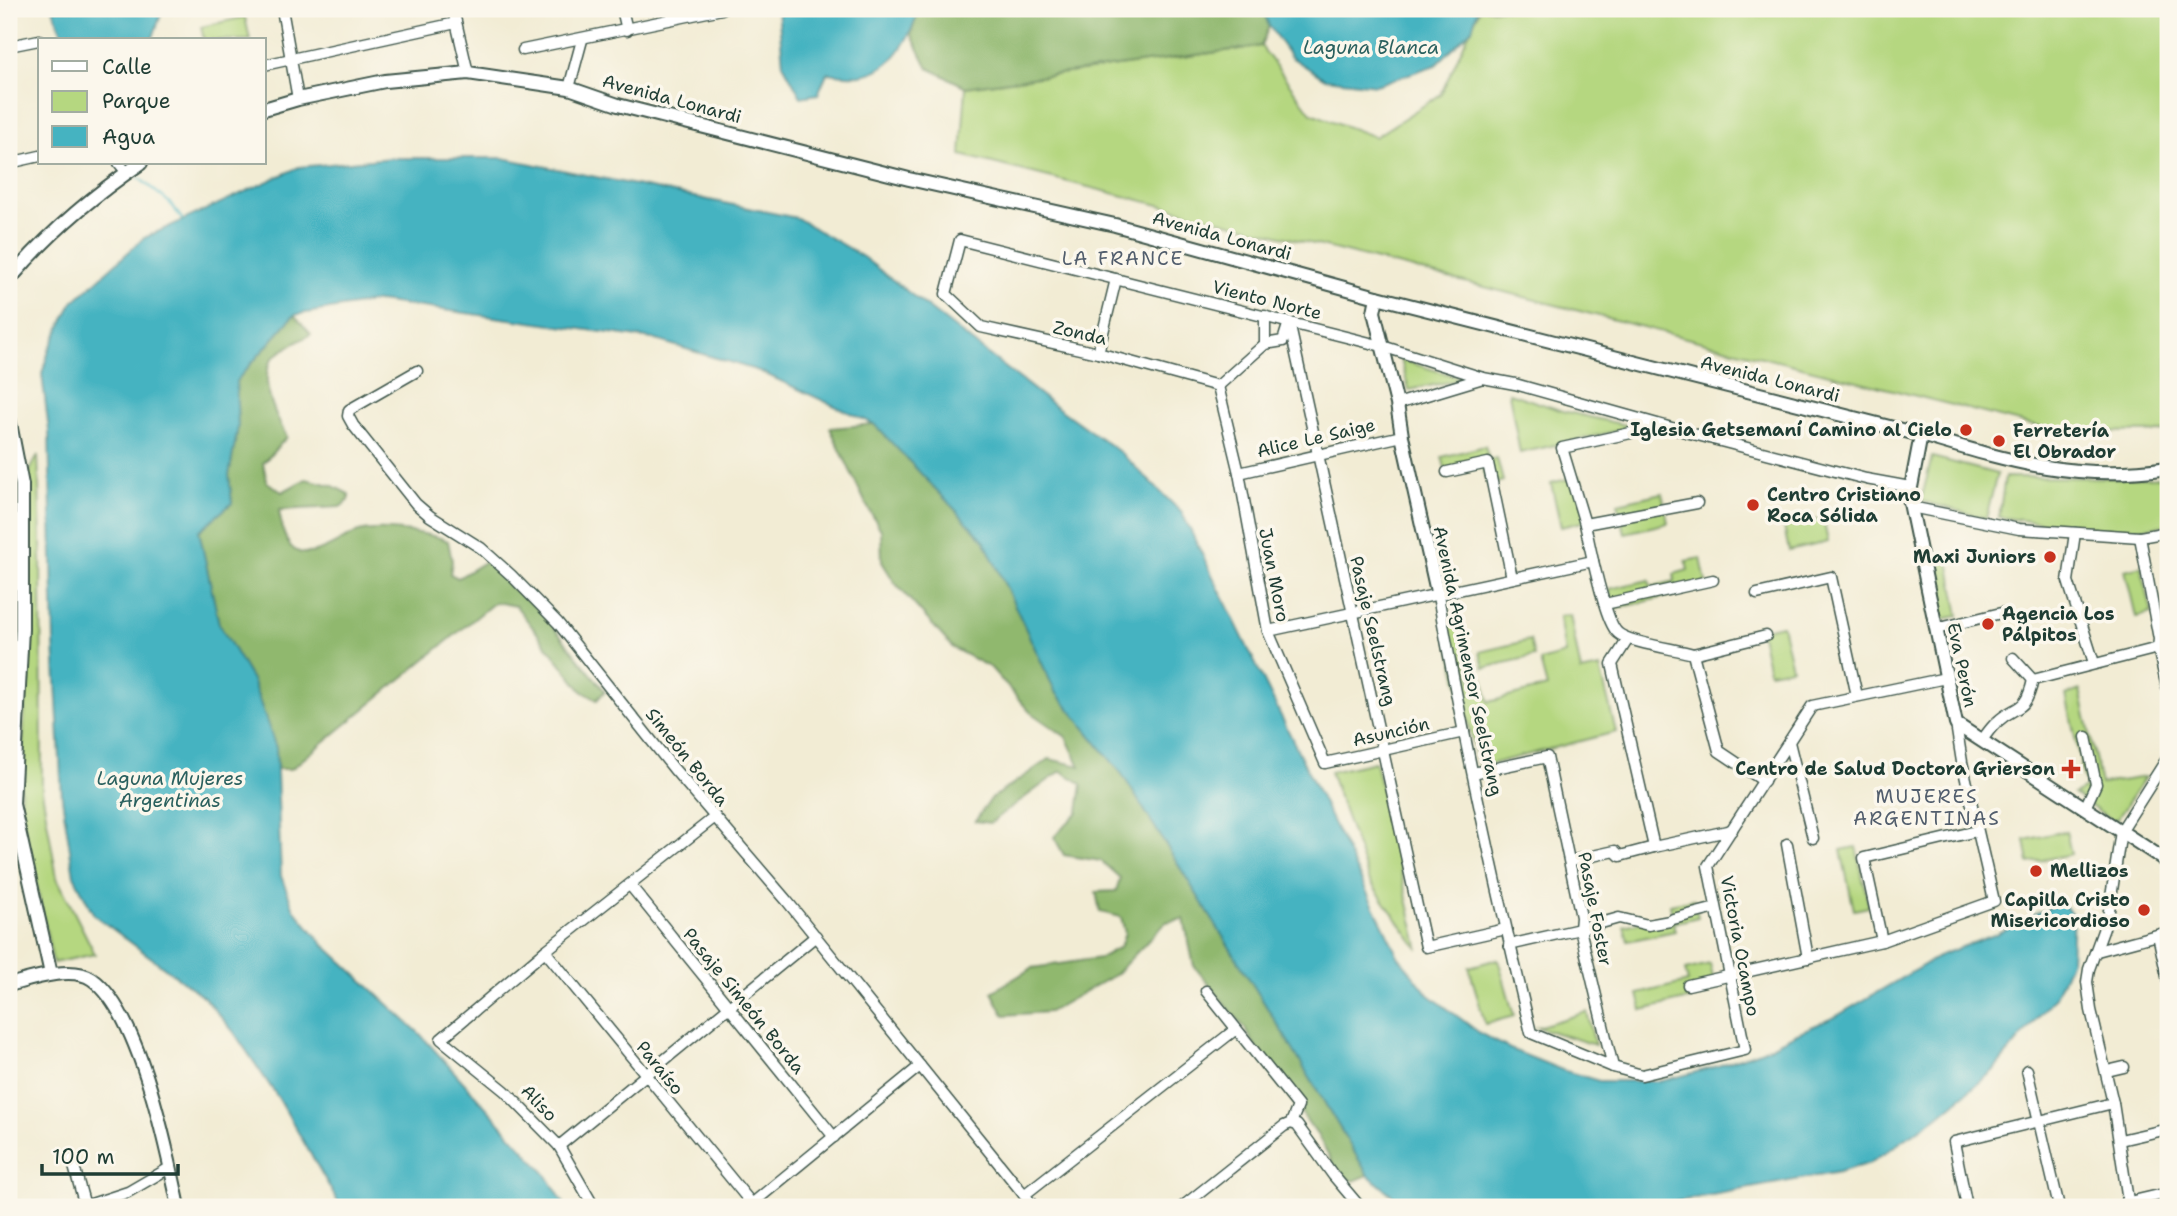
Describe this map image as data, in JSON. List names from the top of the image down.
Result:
{
  "streets": {
    "street": [
      "Avenida Lonardi",
      "Viento Norte",
      "Zonda",
      "Alice Le Saige",
      "Juan Moro",
      "Pasaje Seelstrang",
      "Avenida Agrimensor Seelstrang",
      "Eva Perón",
      "Asunción",
      "Simeón Borda",
      "Pasaje Foster",
      "Victoria Ocampo",
      "Pasaje Simeón Borda",
      "Paraíso",
      "Aliso"
    ]
  },
  "crossings": [
    ["Avenida Lonardi", "Avenida Agrimensor Seelstrang"],
    ["Avenida Lonardi", "Eva Perón"],
    ["Viento Norte", "Zonda"],
    ["Viento Norte", "Pasaje Seelstrang"],
    ["Viento Norte", "Avenida Agrimensor Seelstrang"],
    ["Viento Norte", "Eva Perón"],
    ["Zonda", "Juan Moro"],
    ["Alice Le Saige", "Juan Moro"],
    ["Alice Le Saige", "Pasaje Seelstrang"],
    ["Alice Le Saige", "Avenida Agrimensor Seelstrang"],
    ["Juan Moro", "Asunción"],
    ["Pasaje Seelstrang", "Avenida Agrimensor Seelstrang"],
    ["Pasaje Seelstrang", "Asunción"],
    ["Avenida Agrimensor Seelstrang", "Asunción"],
    ["Avenida Agrimensor Seelstrang", "Pasaje Foster"],
    ["Avenida Agrimensor Seelstrang", "Victoria Ocampo"],
    ["Eva Perón", "Victoria Ocampo"],
    ["Pasaje Foster", "Victoria Ocampo"],
    ["Paraíso", "Aliso"]
  ],
  "districts": ["LA FRANCE", "MUJERES ARGENTINAS"],
  "water": ["Laguna Blanca", "Laguna Mujeres Argentinas"],
  "places": {
    "other": [
      "Iglesia Getsemaní Camino al Cielo",
      "Ferretería El Obrador",
      "Centro Cristiano Roca Sólida",
      "Maxi Juniors",
      "Agencia Los Pálpitos",
      "Mellizos",
      "Capilla Cristo Misericordioso"
    ],
    "health": ["Centro de Salud Doctora Grierson"]
  },
  "legend": ["Calle", "Parque", "Agua"],
  "scale_bar": "100 m"
}
